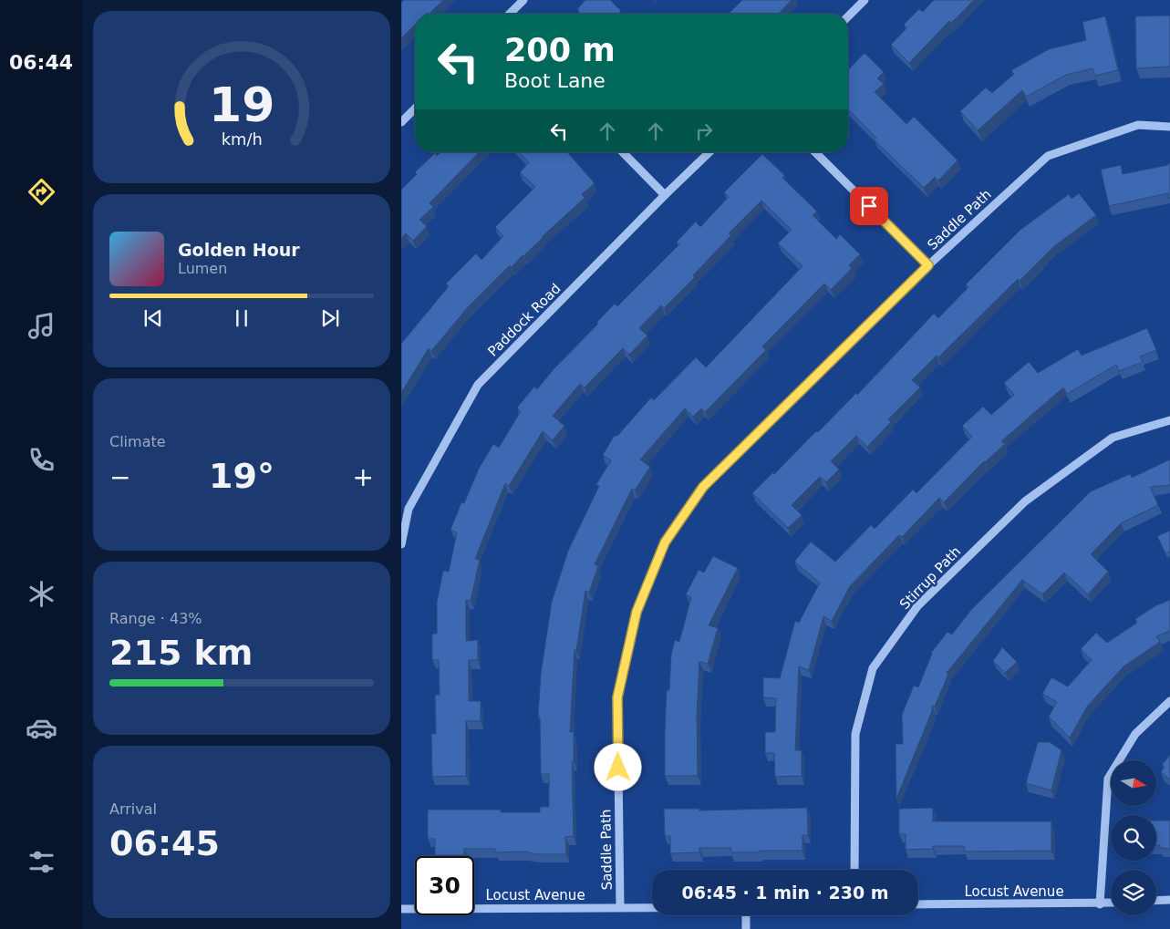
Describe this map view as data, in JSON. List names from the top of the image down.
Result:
{
  "streets": {
    "street": [
      "Saddle Path",
      "Paddock Road",
      "Stirrup Path",
      "Locust Avenue"
    ]
  },
  "crossings": [
    ["Saddle Path", "Locust Avenue"]
  ],
  "north": "right",
  "page": {
    "tabs": "06:44",
    "turn": ["200 m", "Boot Lane"],
    "song": ["Golden Hour", "Lumen"],
    "tile": [
      "Climate",
      ["Range · 43%", "215 km"],
      ["Arrival", "06:45"]
    ],
    "heat": ["−", "19°", "+"],
    "limit": "30",
    "trip": "06:45 · 1 min · 230 m",
    "gauge": ["19", "km/h"]
  }
}
